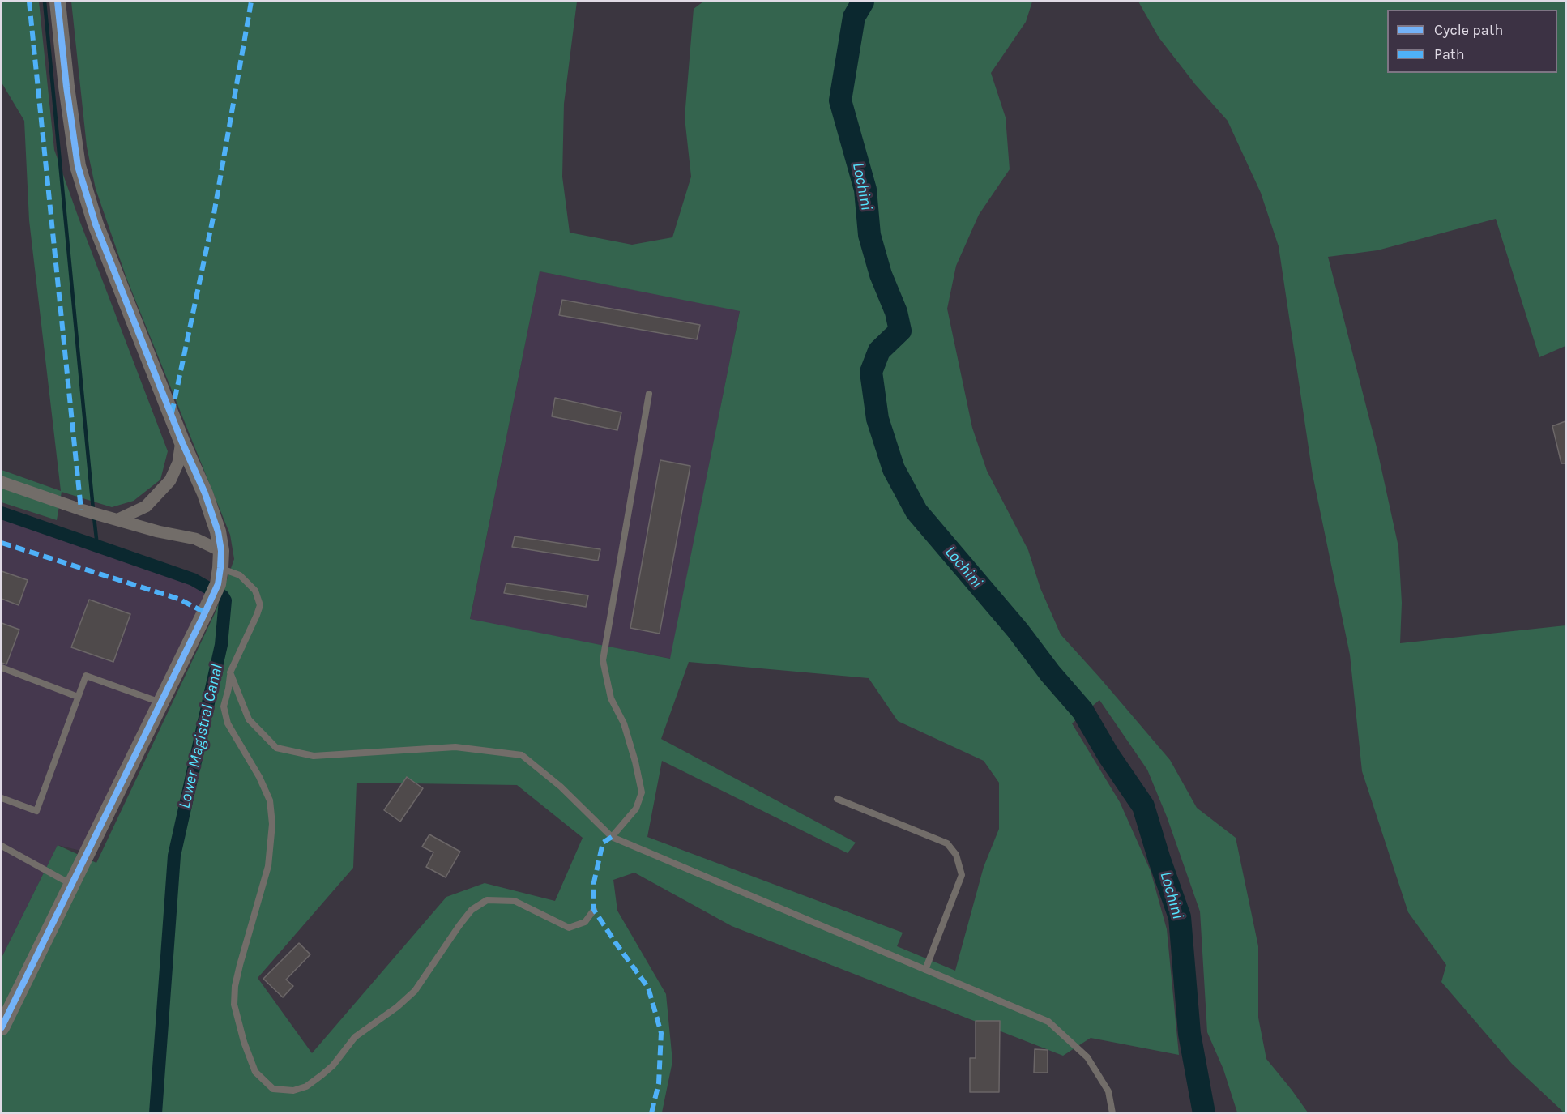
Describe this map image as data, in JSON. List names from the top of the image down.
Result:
{
  "water": ["Lochini", "Lower Magistral Canal"],
  "legend": ["Cycle path", "Path"]
}
